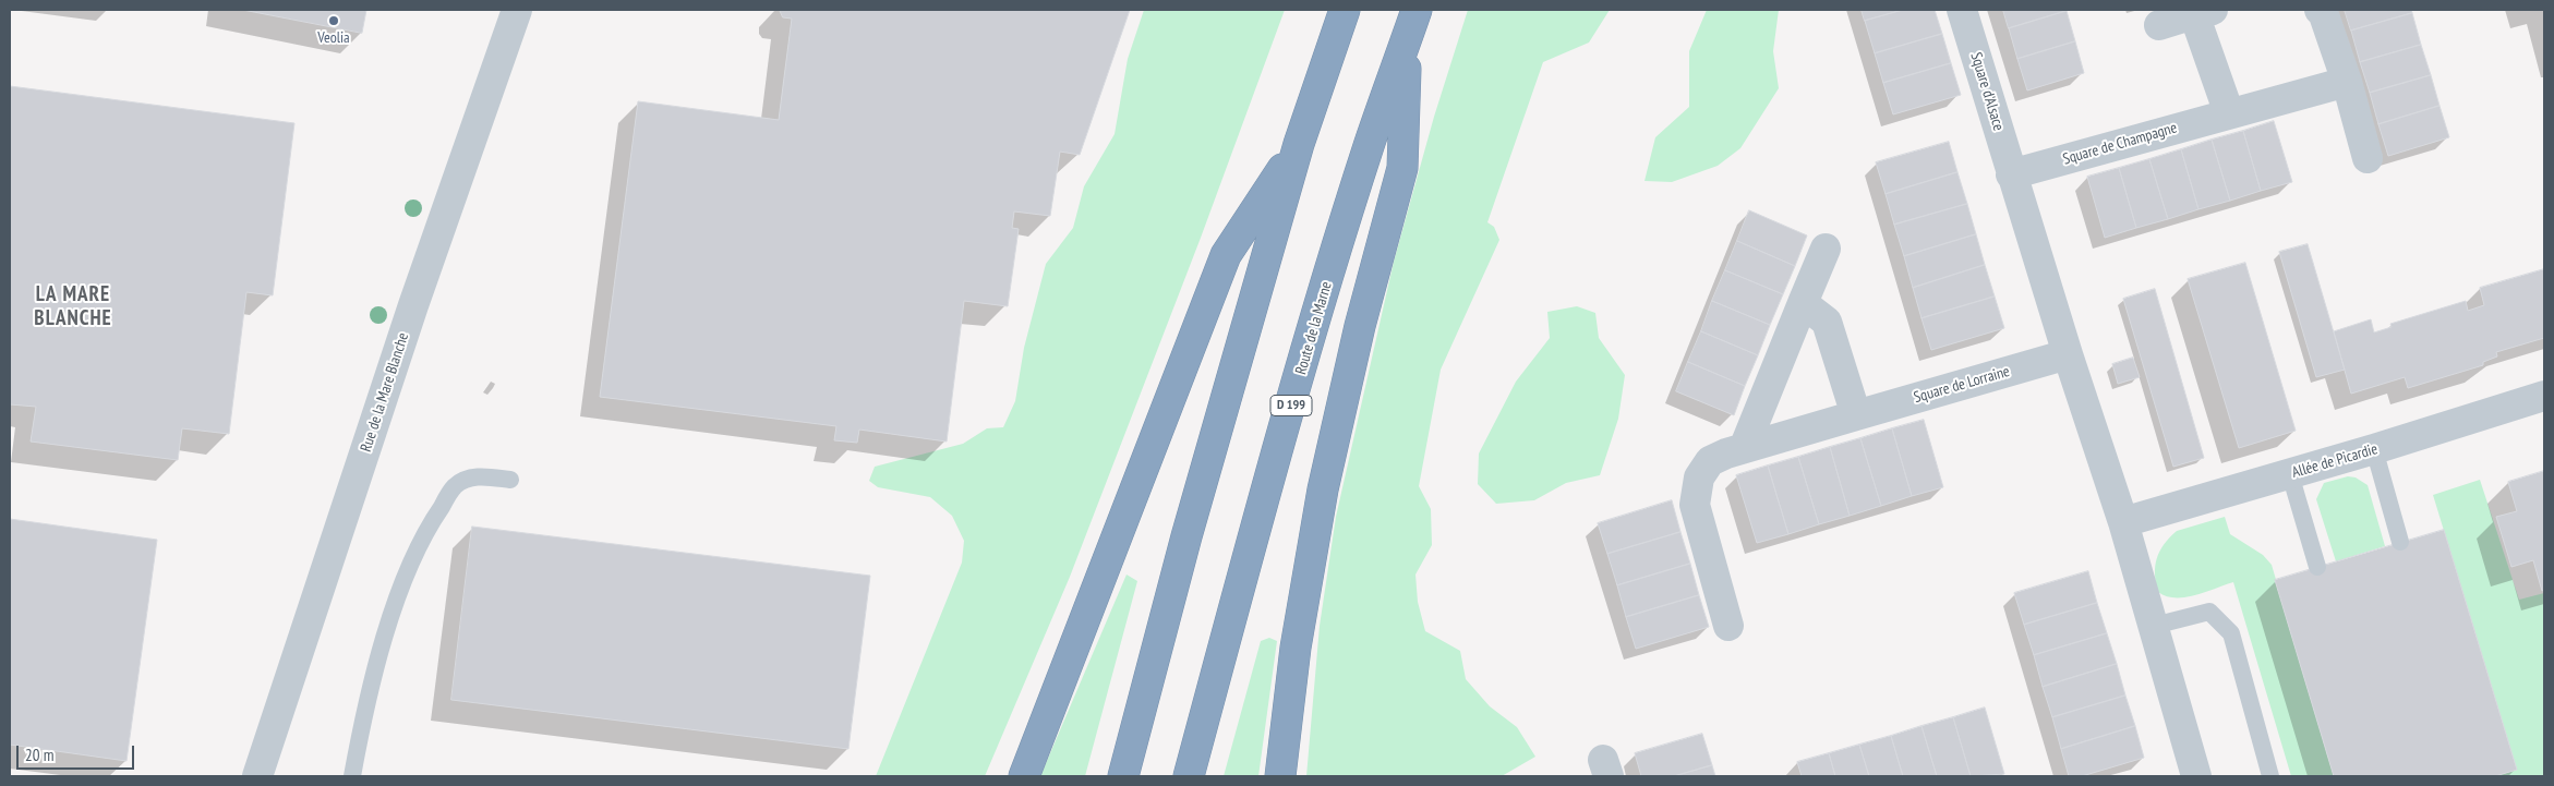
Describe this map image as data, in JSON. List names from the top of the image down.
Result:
{
  "streets": {
    "highway": ["Route de la Marne", "D 199"],
    "street": [
      "Square d'Alsace",
      "Square de Champagne",
      "Square de Lorraine",
      "Rue de la Mare Blanche",
      "Allée de Picardie"
    ]
  },
  "crossings": [
    ["Square d'Alsace", "Square de Champagne"]
  ],
  "districts": ["LA MARE BLANCHE"],
  "places": ["Veolia"],
  "scale_bar": "20 m"
}
